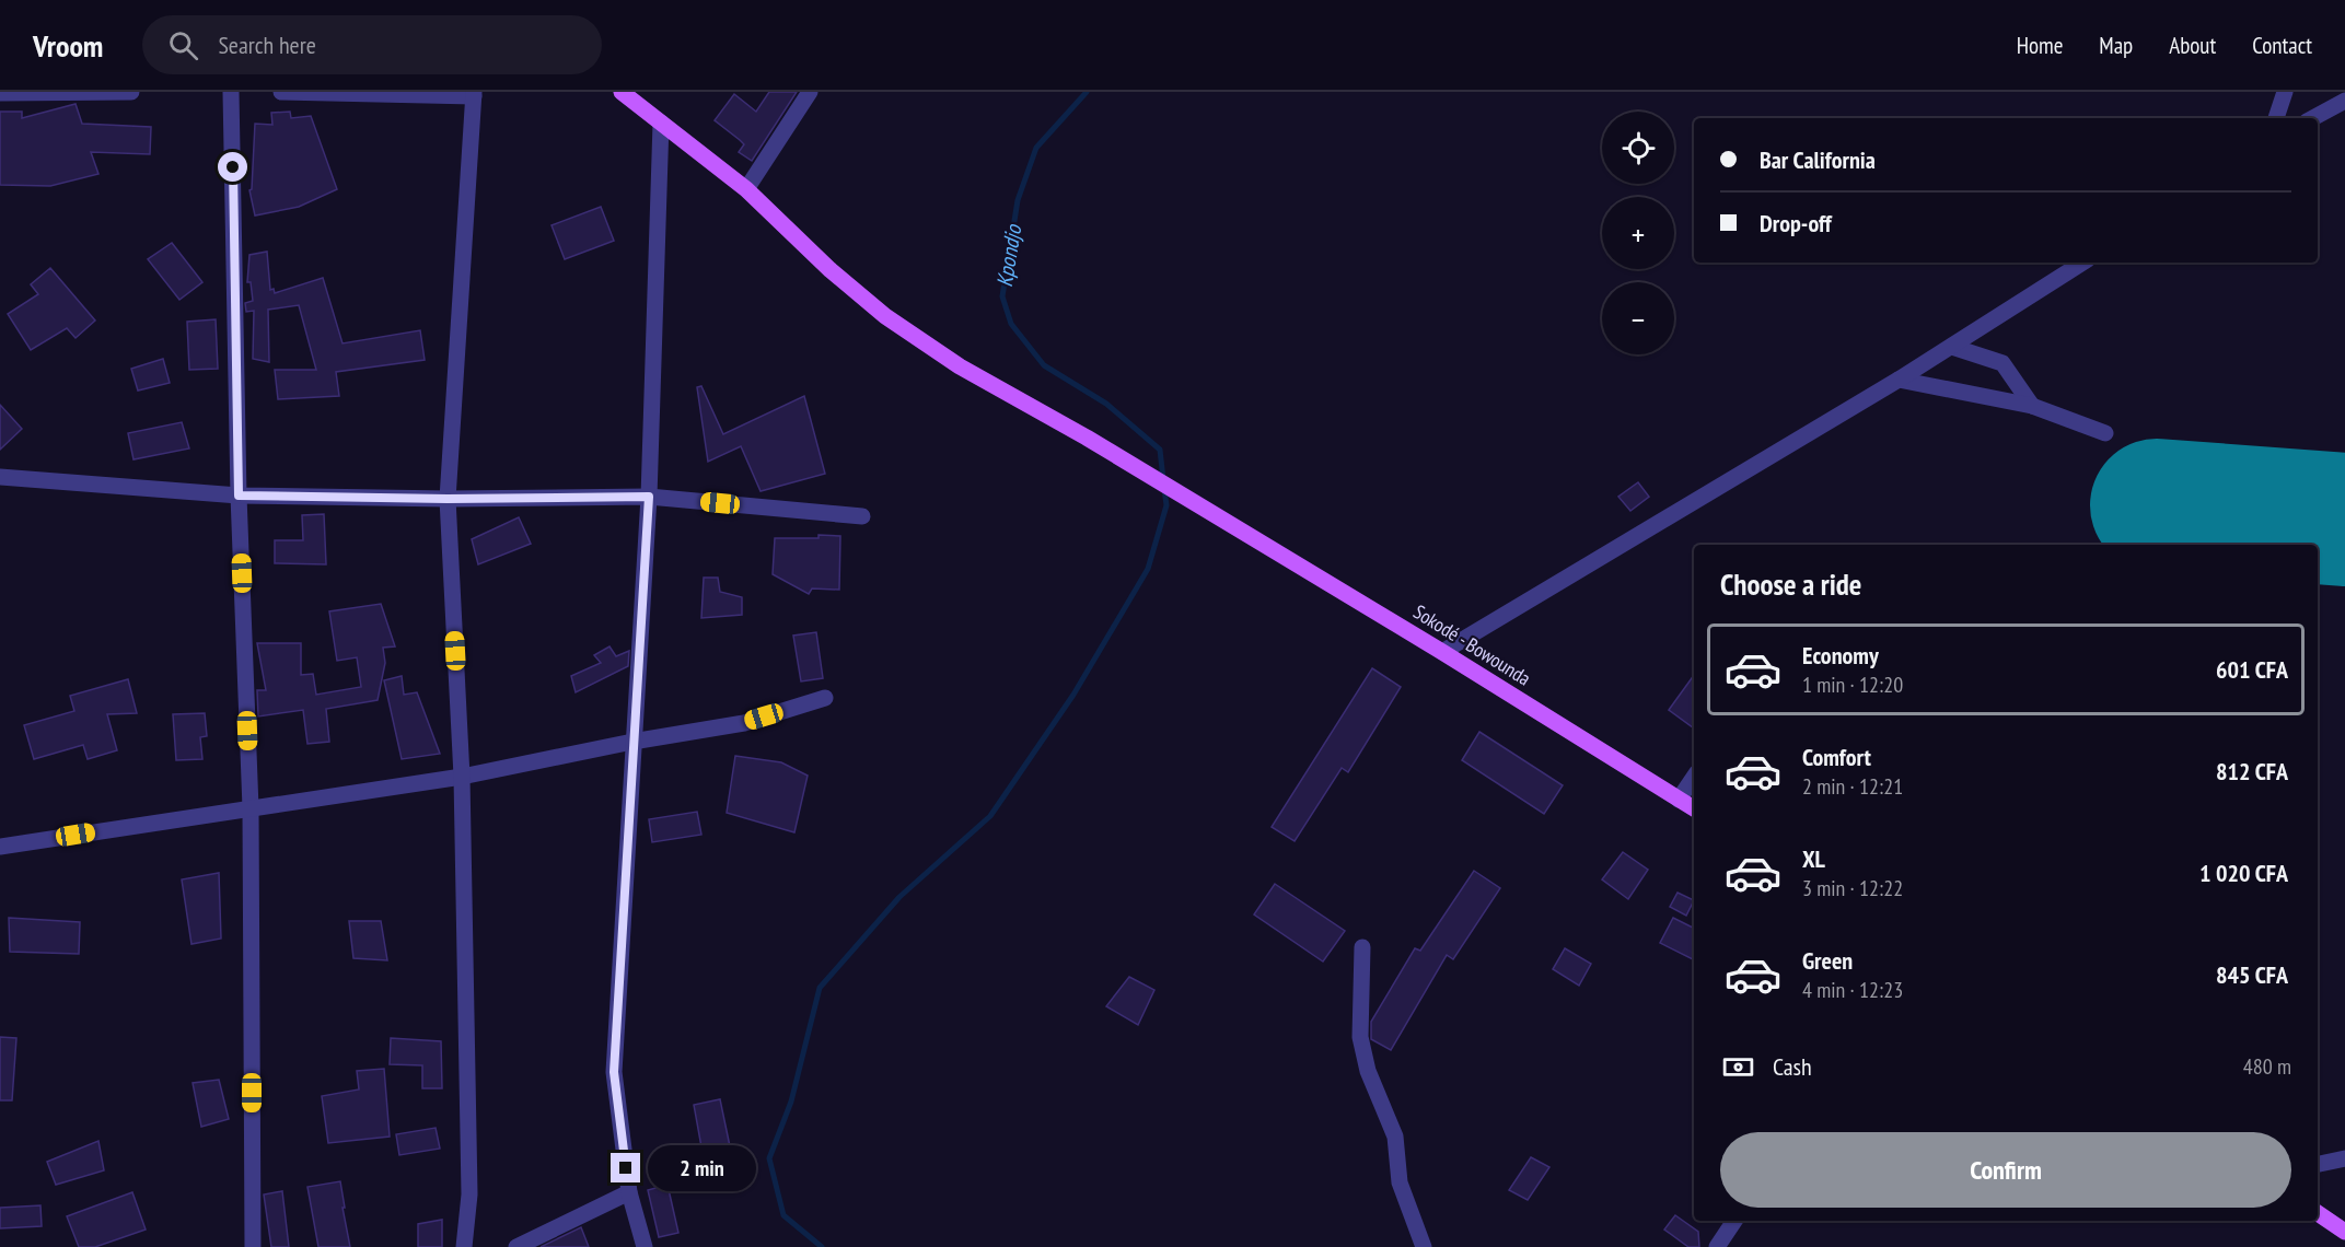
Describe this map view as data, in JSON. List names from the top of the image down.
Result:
{
  "streets": {
    "main road": ["Sokodé - Bowounda"]
  },
  "water": ["Kpondjo"],
  "page": {
    "header": "Vroom",
    "search": "Search here",
    "nav": [
      "Home",
      "Map",
      "About",
      "Contact"
    ],
    "map_buttons": ["+", "−"],
    "banner": ["Bar California", "Drop-off"],
    "heading": "Choose a ride",
    "list": [
      {
        "name": "Economy",
        "note": "1 min · 12:20",
        "value": "601 CFA"
      },
      {
        "name": "Comfort",
        "note": "2 min · 12:21",
        "value": "812 CFA"
      },
      {
        "name": "XL",
        "note": "3 min · 12:22",
        "value": "1 020 CFA"
      },
      {
        "name": "Green",
        "note": "4 min · 12:23",
        "value": "845 CFA"
      }
    ],
    "pay": ["Cash", "480 m"],
    "buttons": "Confirm",
    "bubble": "2 min"
  }
}
